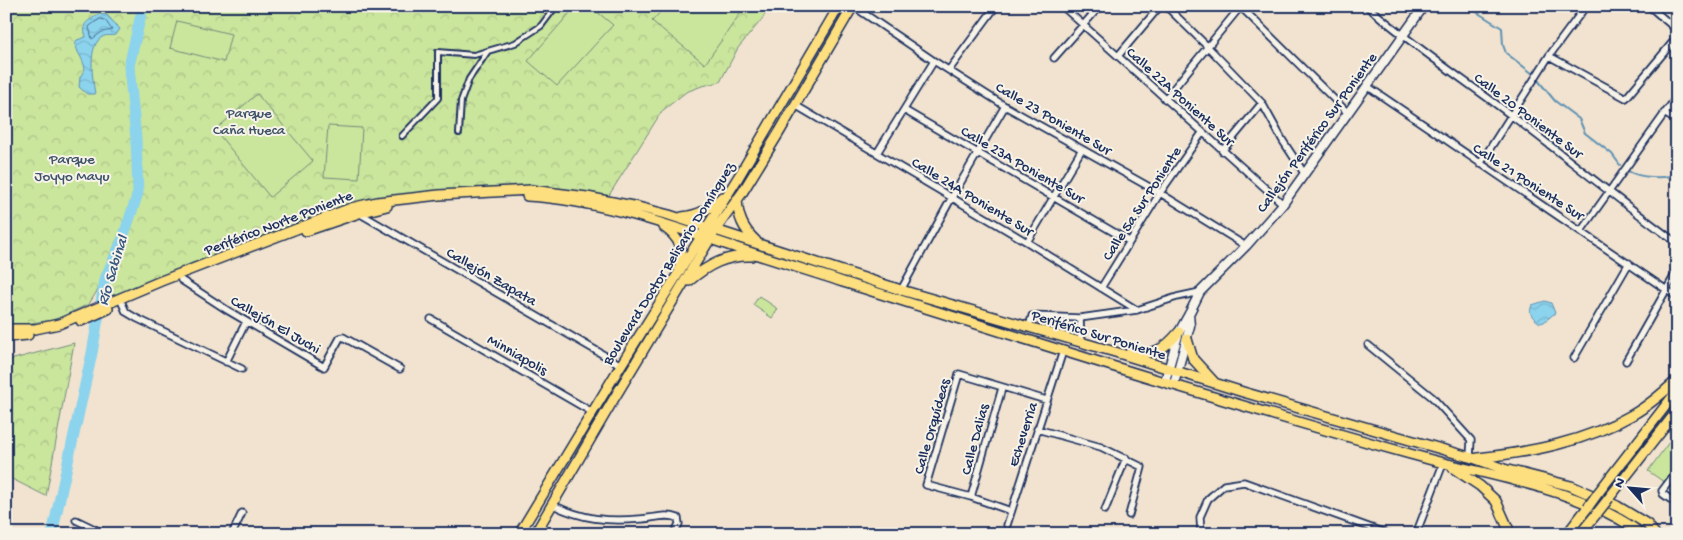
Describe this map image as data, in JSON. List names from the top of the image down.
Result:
{
  "streets": {
    "main road": [
      "Callejón Periférico Sur Poniente",
      "Periférico Norte Poniente",
      "Boulevard Doctor Belisario Domínguez",
      "Periférico Sur Poniente"
    ],
    "street": [
      "Calle 22A Poniente Sur",
      "Calle 20 Poniente Sur",
      "Calle 23 Poniente Sur",
      "Calle 23A Poniente Sur",
      "Calle 21 Poniente Sur",
      "Calle 24A Poniente Sur",
      "Calle 5a Sur Poniente",
      "Callejón Zapata",
      "Callejón El Juchi",
      "Minniapolis",
      "Calle Orquídeas",
      "Echeverria",
      "Calle Dalias"
    ]
  },
  "crossings": [
    ["Calle 22A Poniente Sur", "Callejón Periférico Sur Poniente"],
    ["Calle 22A Poniente Sur", "Calle 5a Sur Poniente"],
    ["Calle 20 Poniente Sur", "Callejón Periférico Sur Poniente"],
    ["Calle 23 Poniente Sur", "Callejón Periférico Sur Poniente"],
    ["Calle 23 Poniente Sur", "Calle 5a Sur Poniente"],
    ["Calle 23 Poniente Sur", "Boulevard Doctor Belisario Domínguez"],
    ["Callejón Periférico Sur Poniente", "Calle 21 Poniente Sur"],
    ["Callejón Periférico Sur Poniente", "Periférico Sur Poniente"],
    ["Calle 23A Poniente Sur", "Calle 5a Sur Poniente"],
    ["Calle 24A Poniente Sur", "Calle 5a Sur Poniente"],
    ["Calle 24A Poniente Sur", "Boulevard Doctor Belisario Domínguez"],
    ["Periférico Norte Poniente", "Boulevard Doctor Belisario Domínguez"],
    ["Periférico Norte Poniente", "Callejón Zapata"],
    ["Periférico Norte Poniente", "Callejón El Juchi"],
    ["Periférico Norte Poniente", "Periférico Sur Poniente"],
    ["Boulevard Doctor Belisario Domínguez", "Callejón Zapata"],
    ["Boulevard Doctor Belisario Domínguez", "Periférico Sur Poniente"],
    ["Boulevard Doctor Belisario Domínguez", "Minniapolis"],
    ["Periférico Sur Poniente", "Echeverria"],
    ["Calle Orquídeas", "Calle Dalias"]
  ],
  "water": ["Río Sabinal"],
  "parks": ["Parque Caña Hueca", "Parque Joyyo Mayu"],
  "north": "top left"
}
